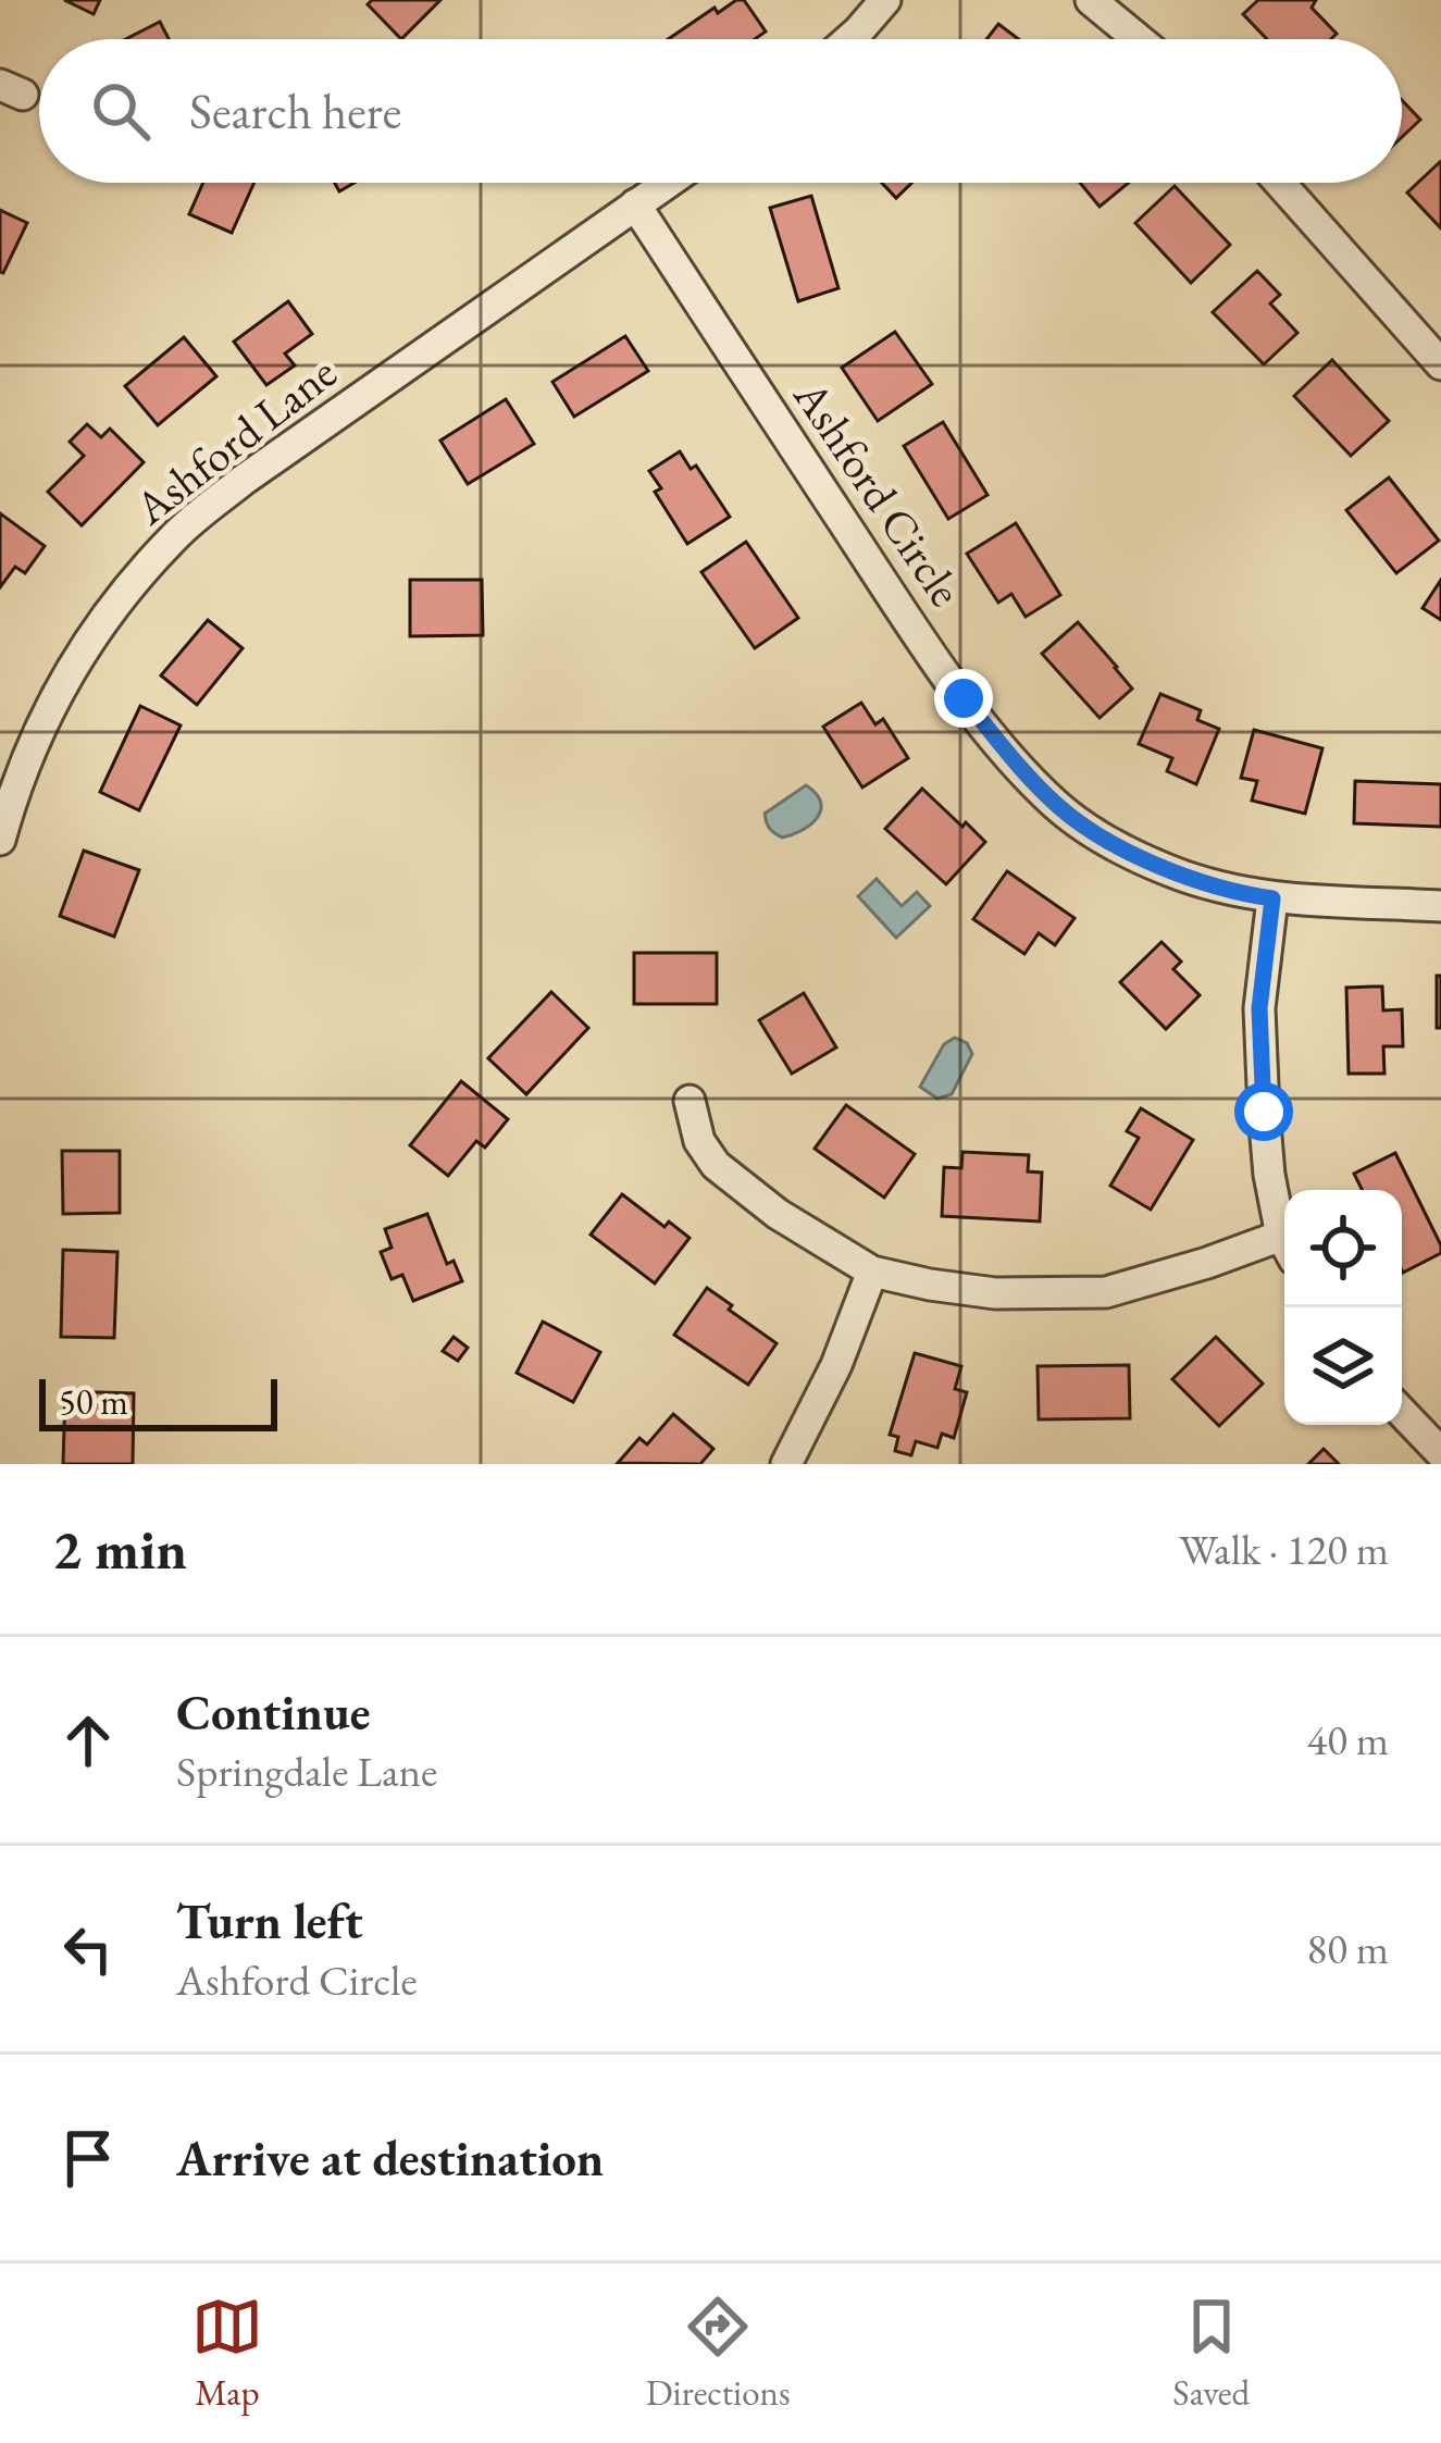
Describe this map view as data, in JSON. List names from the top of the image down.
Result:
{
  "streets": {
    "street": ["Ashford Lane", "Ashford Circle"]
  },
  "crossings": [
    ["Ashford Lane", "Ashford Circle"]
  ],
  "scale_bar": "50 m",
  "page": {
    "search": "Search here",
    "scale": "50 m",
    "heading": ["2 min", "Walk · 120 m"],
    "list": [
      ["Continue", "Springdale Lane", "40 m"],
      ["Turn left", "Ashford Circle", "80 m"],
      "Arrive at destination"
    ],
    "nav": ["Map", "Directions", "Saved"]
  }
}
